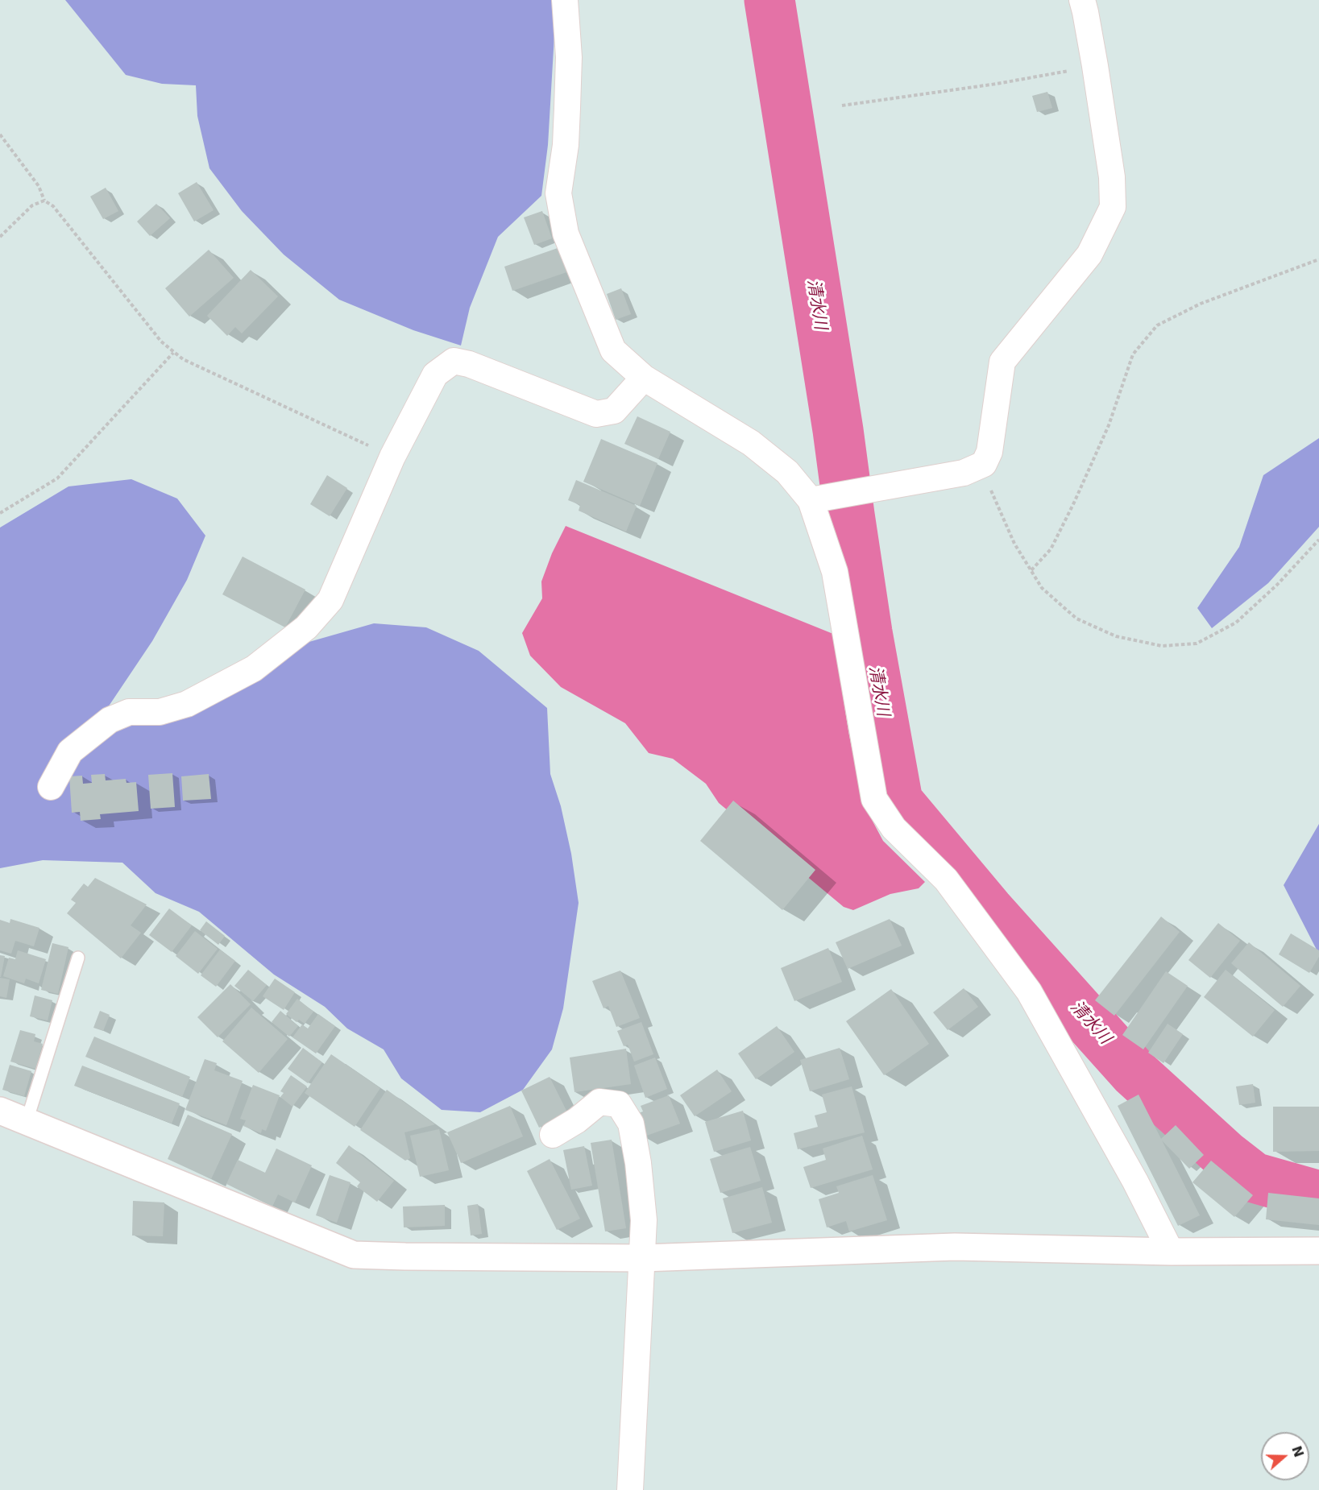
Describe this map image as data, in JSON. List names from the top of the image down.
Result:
{
  "water": ["清水川"],
  "north": "right"
}
